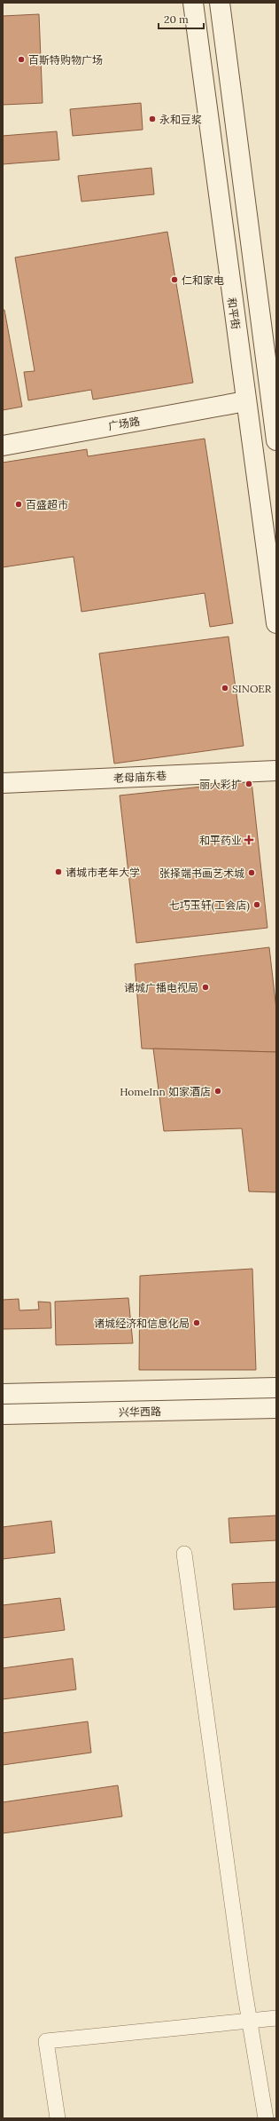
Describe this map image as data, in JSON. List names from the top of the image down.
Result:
{
  "streets": {
    "main road": [
      "和平街",
      "广场路",
      "老母庙东巷",
      "兴华西路"
    ]
  },
  "crossings": [
    ["和平街", "广场路"]
  ],
  "places": {
    "other": [
      "百斯特购物广场",
      "永和豆浆",
      "仁和家电",
      "百盛超市",
      "SINOER",
      "丽人彩扩",
      "诸城市老年大学",
      "张择端书画艺术城",
      "七巧玉轩(工会店)",
      "诸城广播电视局",
      "HomeInn 如家酒店",
      "诸城经济和信息化局"
    ],
    "health": ["和平药业"]
  },
  "scale_bar": "20 m"
}
